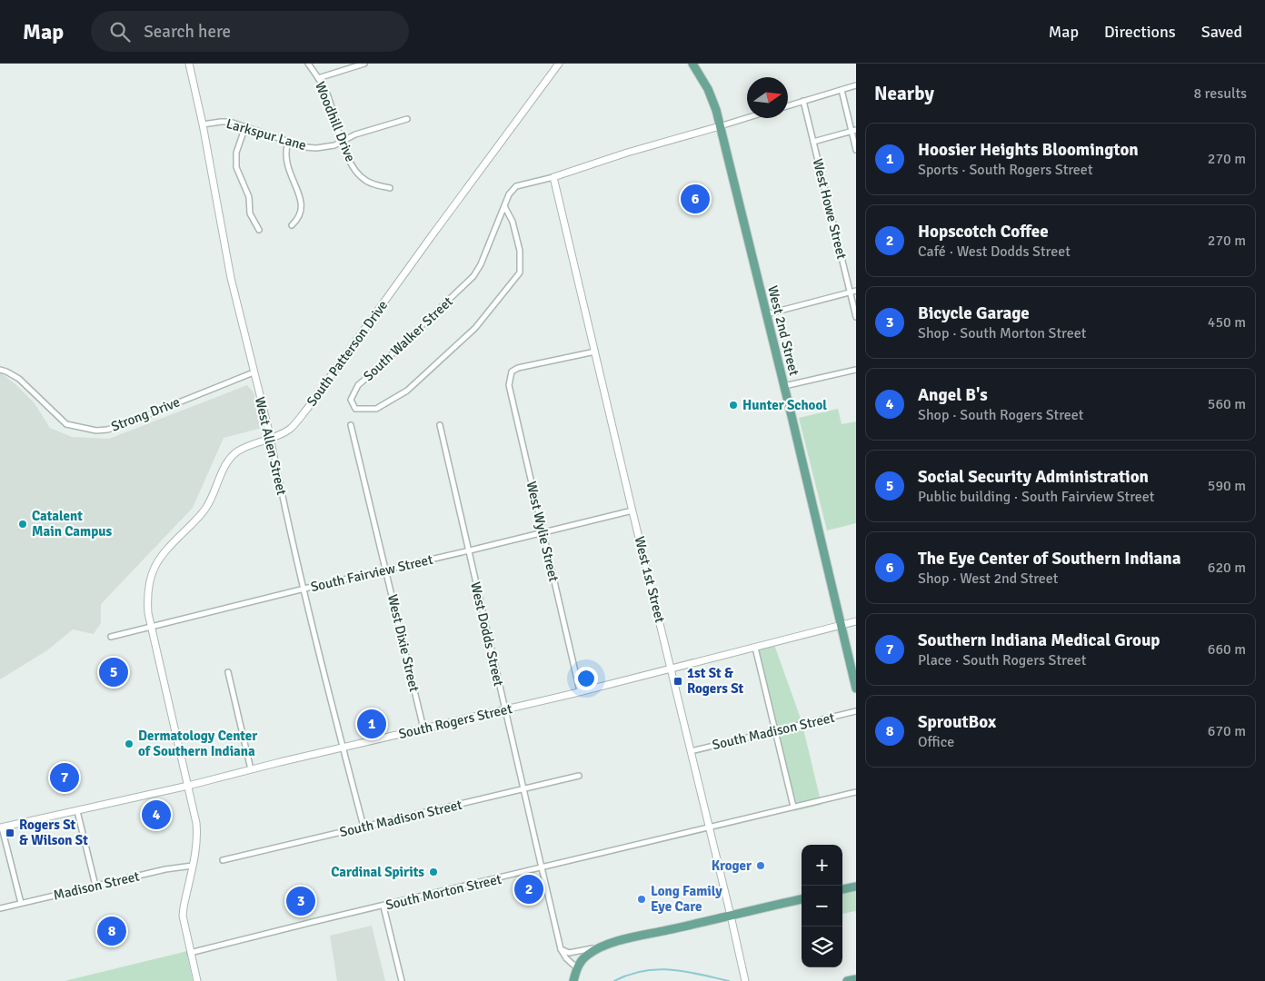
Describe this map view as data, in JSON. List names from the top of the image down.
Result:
{
  "streets": {
    "main road": ["West 2nd Street"],
    "street": [
      "Woodhill Drive",
      "Larkspur Lane",
      "West Howe Street",
      "South Walker Street",
      "South Patterson Drive",
      "Strong Drive",
      "West Allen Street",
      "West Wylie Street",
      "South Fairview Street",
      "West 1st Street",
      "West Dodds Street",
      "West Dixie Street",
      "South Rogers Street",
      "South Madison Street",
      "Madison Street",
      "South Morton Street"
    ]
  },
  "crossings": [
    ["Woodhill Drive", "Larkspur Lane"],
    ["Larkspur Lane", "West Allen Street"],
    ["West 2nd Street", "South Walker Street"],
    ["West 2nd Street", "South Rogers Street"],
    ["South Walker Street", "West 1st Street"],
    ["South Patterson Drive", "West Allen Street"],
    ["South Patterson Drive", "South Fairview Street"],
    ["South Patterson Drive", "South Rogers Street"],
    ["South Patterson Drive", "Madison Street"],
    ["South Patterson Drive", "South Morton Street"],
    ["Strong Drive", "West Allen Street"],
    ["West Allen Street", "South Fairview Street"],
    ["West Allen Street", "South Rogers Street"],
    ["West Allen Street", "South Madison Street"],
    ["West Wylie Street", "South Fairview Street"],
    ["West Wylie Street", "West 1st Street"],
    ["West Wylie Street", "South Rogers Street"],
    ["South Fairview Street", "West 1st Street"],
    ["South Fairview Street", "West Dodds Street"],
    ["South Fairview Street", "West Dixie Street"],
    ["West 1st Street", "South Rogers Street"],
    ["West 1st Street", "South Madison Street"],
    ["West 1st Street", "South Morton Street"],
    ["West Dodds Street", "South Rogers Street"],
    ["West Dodds Street", "South Madison Street"],
    ["West Dodds Street", "South Morton Street"],
    ["West Dixie Street", "South Rogers Street"]
  ],
  "places": {
    "other": [
      "Hunter School",
      "Catalent Main Campus",
      "Dermatology Center of Southern Indiana",
      "Kroger",
      "Cardinal Spirits",
      "Long Family Eye Care"
    ],
    "transit": ["1st St & Rogers St", "Rogers St & Wilson St"]
  },
  "north": "right",
  "page": {
    "header": "Map",
    "search": "Search here",
    "nav": ["Map", "Directions", "Saved"],
    "heading": ["Nearby", "8 results"],
    "list": [
      {
        "mark": "1",
        "name": "Hoosier Heights Bloomington",
        "note": "Sports · South Rogers Street",
        "value": "270 m"
      },
      {
        "mark": "2",
        "name": "Hopscotch Coffee",
        "note": "Café · West Dodds Street",
        "value": "270 m"
      },
      {
        "mark": "3",
        "name": "Bicycle Garage",
        "note": "Shop · South Morton Street",
        "value": "450 m"
      },
      {
        "mark": "4",
        "name": "Angel B's",
        "note": "Shop · South Rogers Street",
        "value": "560 m"
      },
      {
        "mark": "5",
        "name": "Social Security Administration",
        "note": "Public building · South Fairview Street",
        "value": "590 m"
      },
      {
        "mark": "6",
        "name": "The Eye Center of Southern Indiana",
        "note": "Shop · West 2nd Street",
        "value": "620 m"
      },
      {
        "mark": "7",
        "name": "Southern Indiana Medical Group",
        "note": "Place · South Rogers Street",
        "value": "660 m"
      },
      {
        "mark": "8",
        "name": "SproutBox",
        "note": "Office",
        "value": "670 m"
      }
    ],
    "pins": [
      "6",
      "5",
      "1",
      "7",
      "4",
      "2",
      "3",
      "8"
    ],
    "map_buttons": ["+", "−"]
  }
}
